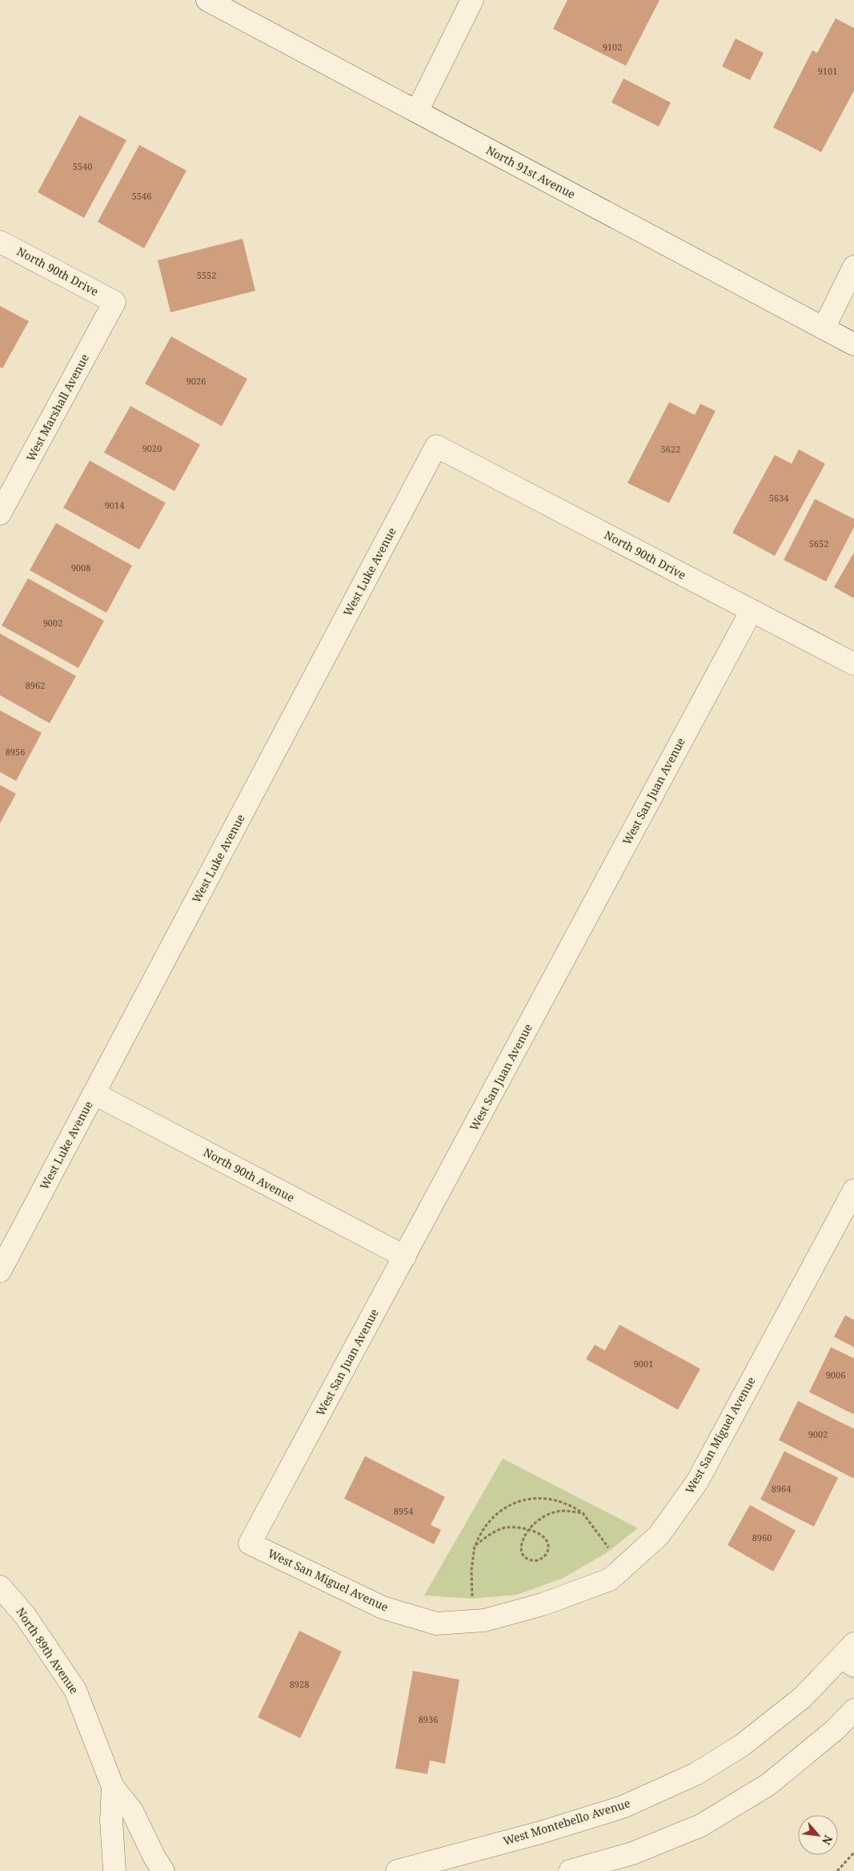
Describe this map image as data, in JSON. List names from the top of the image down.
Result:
{
  "streets": {
    "street": [
      "North 91st Avenue",
      "North 90th Drive",
      "West Marshall Avenue",
      "West Luke Avenue",
      "West San Juan Avenue",
      "North 90th Avenue",
      "West San Miguel Avenue",
      "North 89th Avenue",
      "West Montebello Avenue"
    ]
  },
  "crossings": [
    ["North 90th Drive", "West Marshall Avenue"],
    ["North 90th Drive", "West Luke Avenue"],
    ["North 90th Drive", "West San Juan Avenue"],
    ["West Luke Avenue", "North 90th Avenue"],
    ["West San Juan Avenue", "North 90th Avenue"],
    ["West San Juan Avenue", "West San Miguel Avenue"]
  ],
  "house_numbers": [
    "9102",
    "9101",
    "5540",
    "5546",
    "5552",
    "9026",
    "9020",
    "5622",
    "5634",
    "9014",
    "5652",
    "9008",
    "9002",
    "8962",
    "8956",
    "9001",
    "9006",
    "9002",
    "8964",
    "8954",
    "8960",
    "8928",
    "8936"
  ],
  "north": "bottom right"
}
